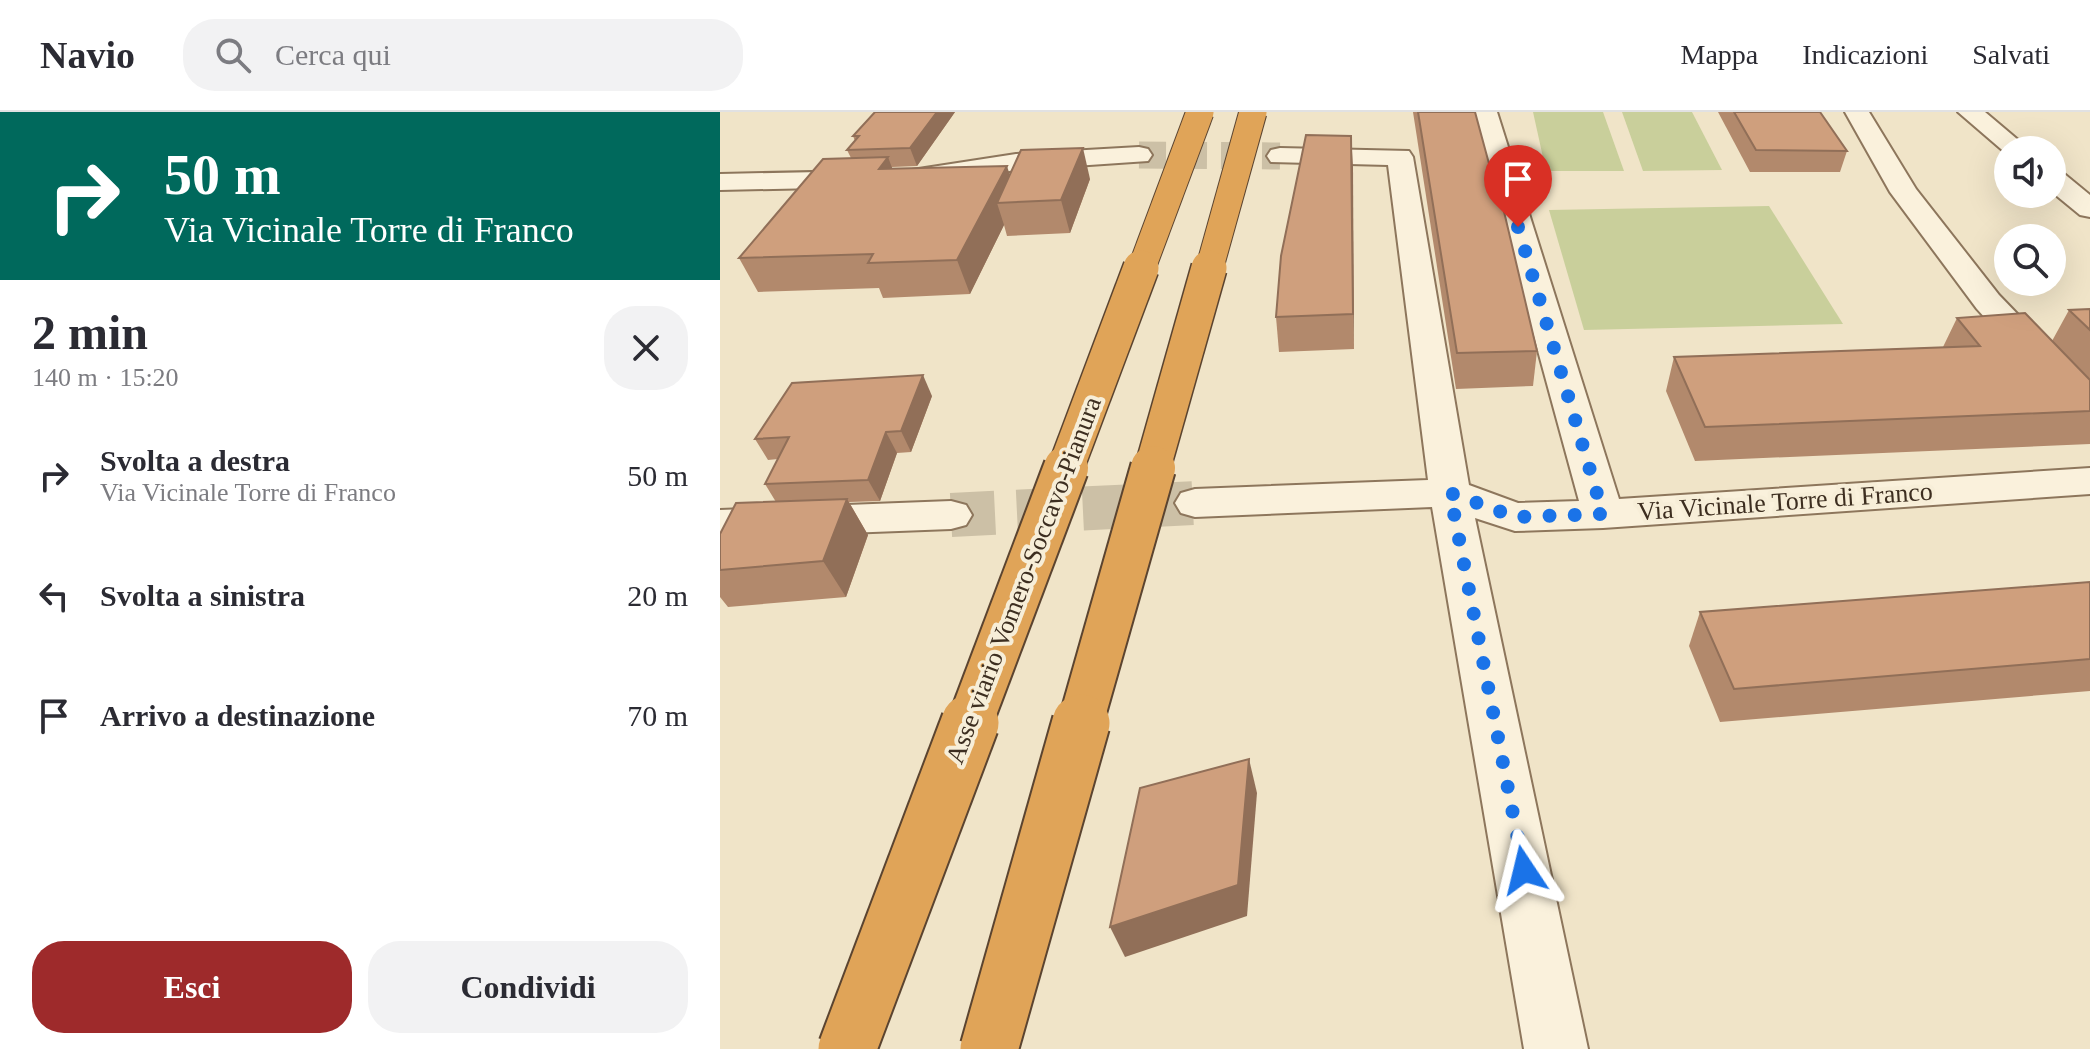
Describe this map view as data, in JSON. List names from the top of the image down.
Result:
{
  "streets": {
    "highway": ["Asse viario Vomero-Soccavo-Pianura"],
    "street": ["Via Vicinale Torre di Franco"]
  },
  "page": {
    "header": "Navio",
    "search": "Cerca qui",
    "nav": ["Mappa", "Indicazioni", "Salvati"],
    "turn": ["50 m", "Via Vicinale Torre di Franco"],
    "heading": ["2 min", "140 m · 15:20"],
    "list": [
      {
        "name": "Svolta a destra",
        "note": "Via Vicinale Torre di Franco",
        "value": "50 m"
      },
      {
        "name": "Svolta a sinistra",
        "value": "20 m"
      },
      {
        "name": "Arrivo a destinazione",
        "value": "70 m"
      }
    ],
    "buttons": ["Esci", "Condividi"]
  }
}
